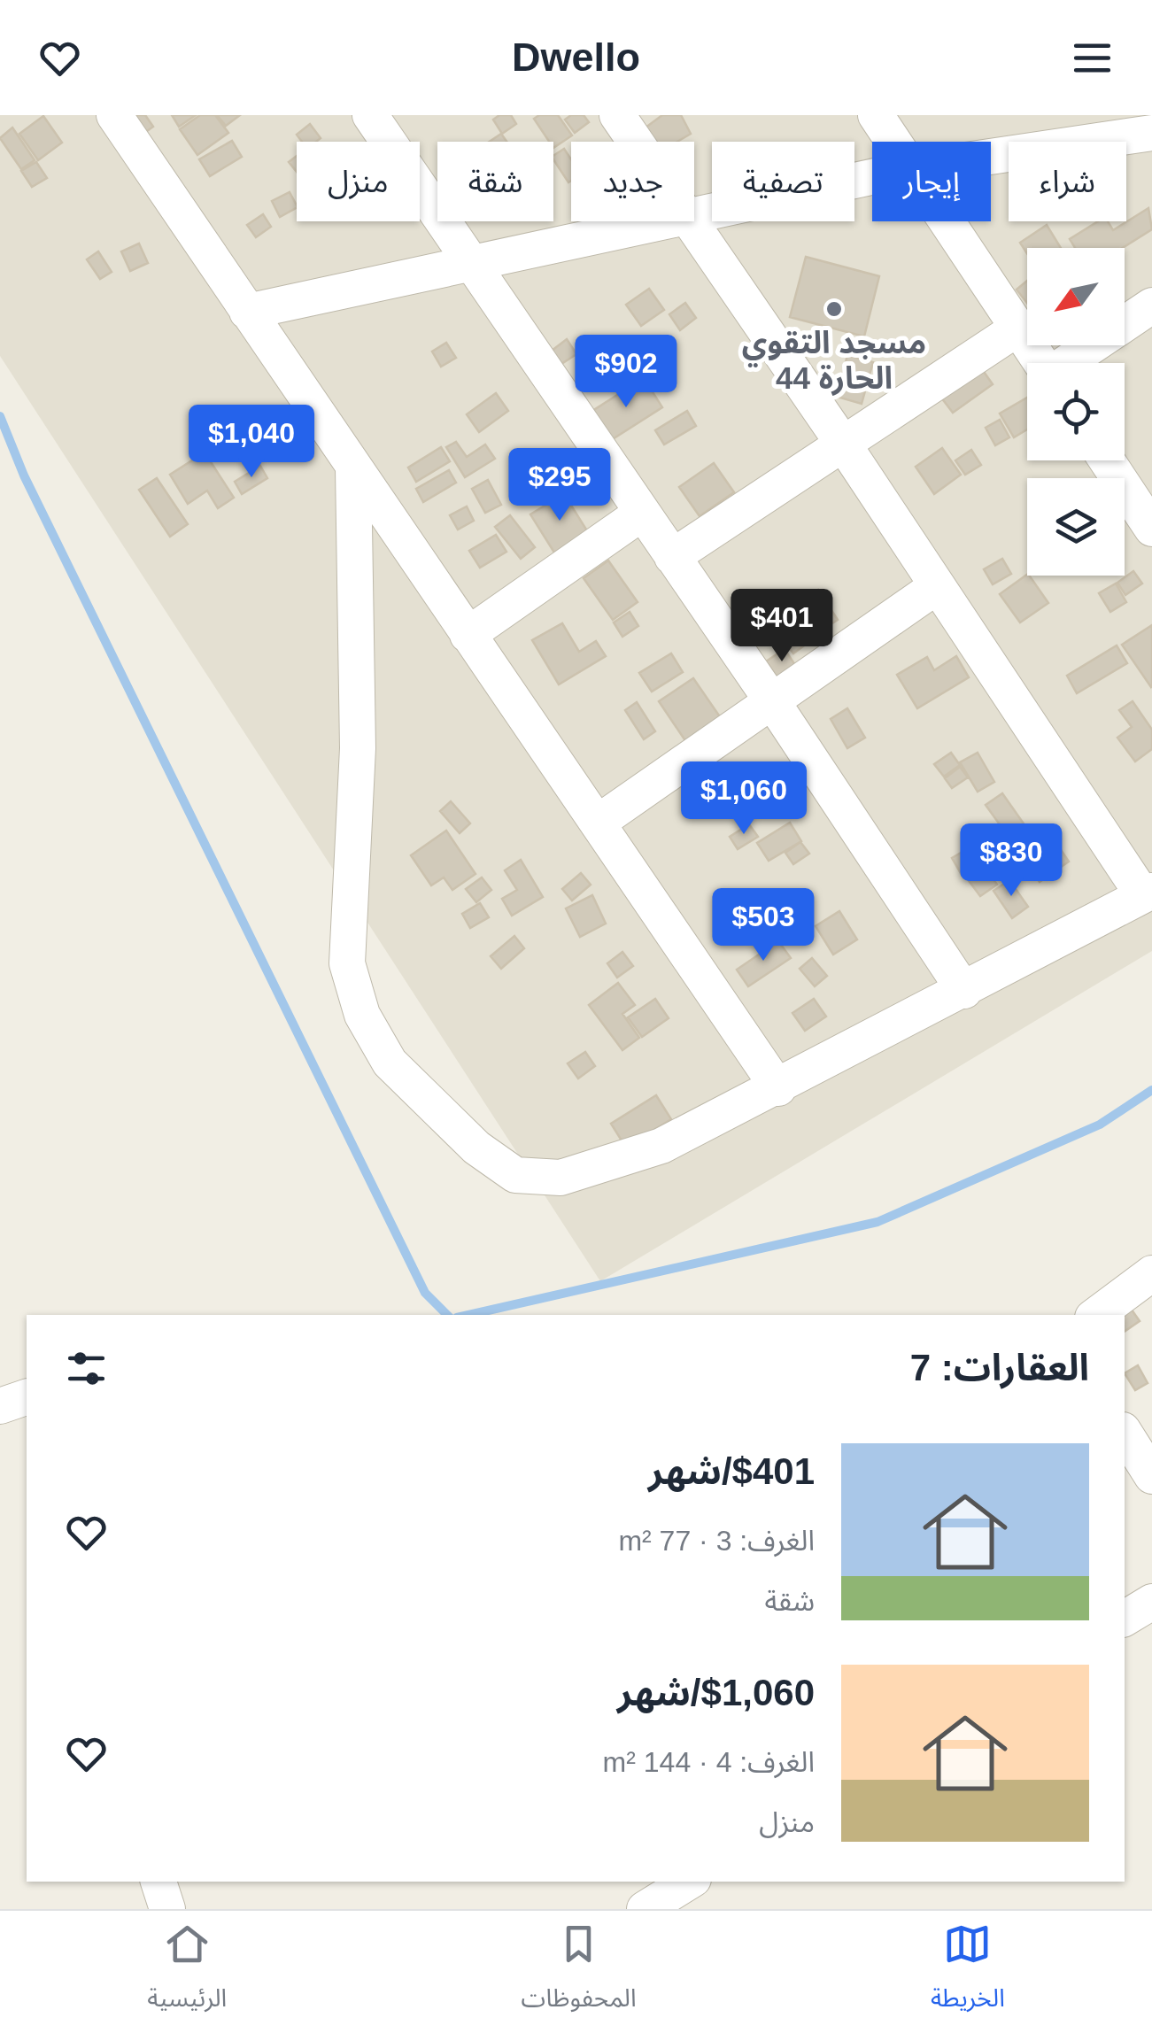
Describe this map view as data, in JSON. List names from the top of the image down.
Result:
{
  "places": ["مسجد التقوي الحارة 44"],
  "north": "bottom left",
  "page": {
    "header": "Dwello",
    "chip": [
      "شراء",
      "إيجار",
      "تصفية",
      "جديد",
      "شقة",
      "منزل"
    ],
    "price": [
      "$902",
      "$1,040",
      "$295",
      "$401",
      "$1,060",
      "$830",
      "$503"
    ],
    "heading": "العقارات: 7",
    "list": [
      {
        "name": "$401/شهر",
        "note": "الغرف: 3 · 77 m² · شقة"
      },
      {
        "name": "$1,060/شهر",
        "note": "الغرف: 4 · 144 m² · منزل"
      }
    ],
    "tabs": ["الخريطة", "المحفوظات", "الرئيسية"]
  }
}
